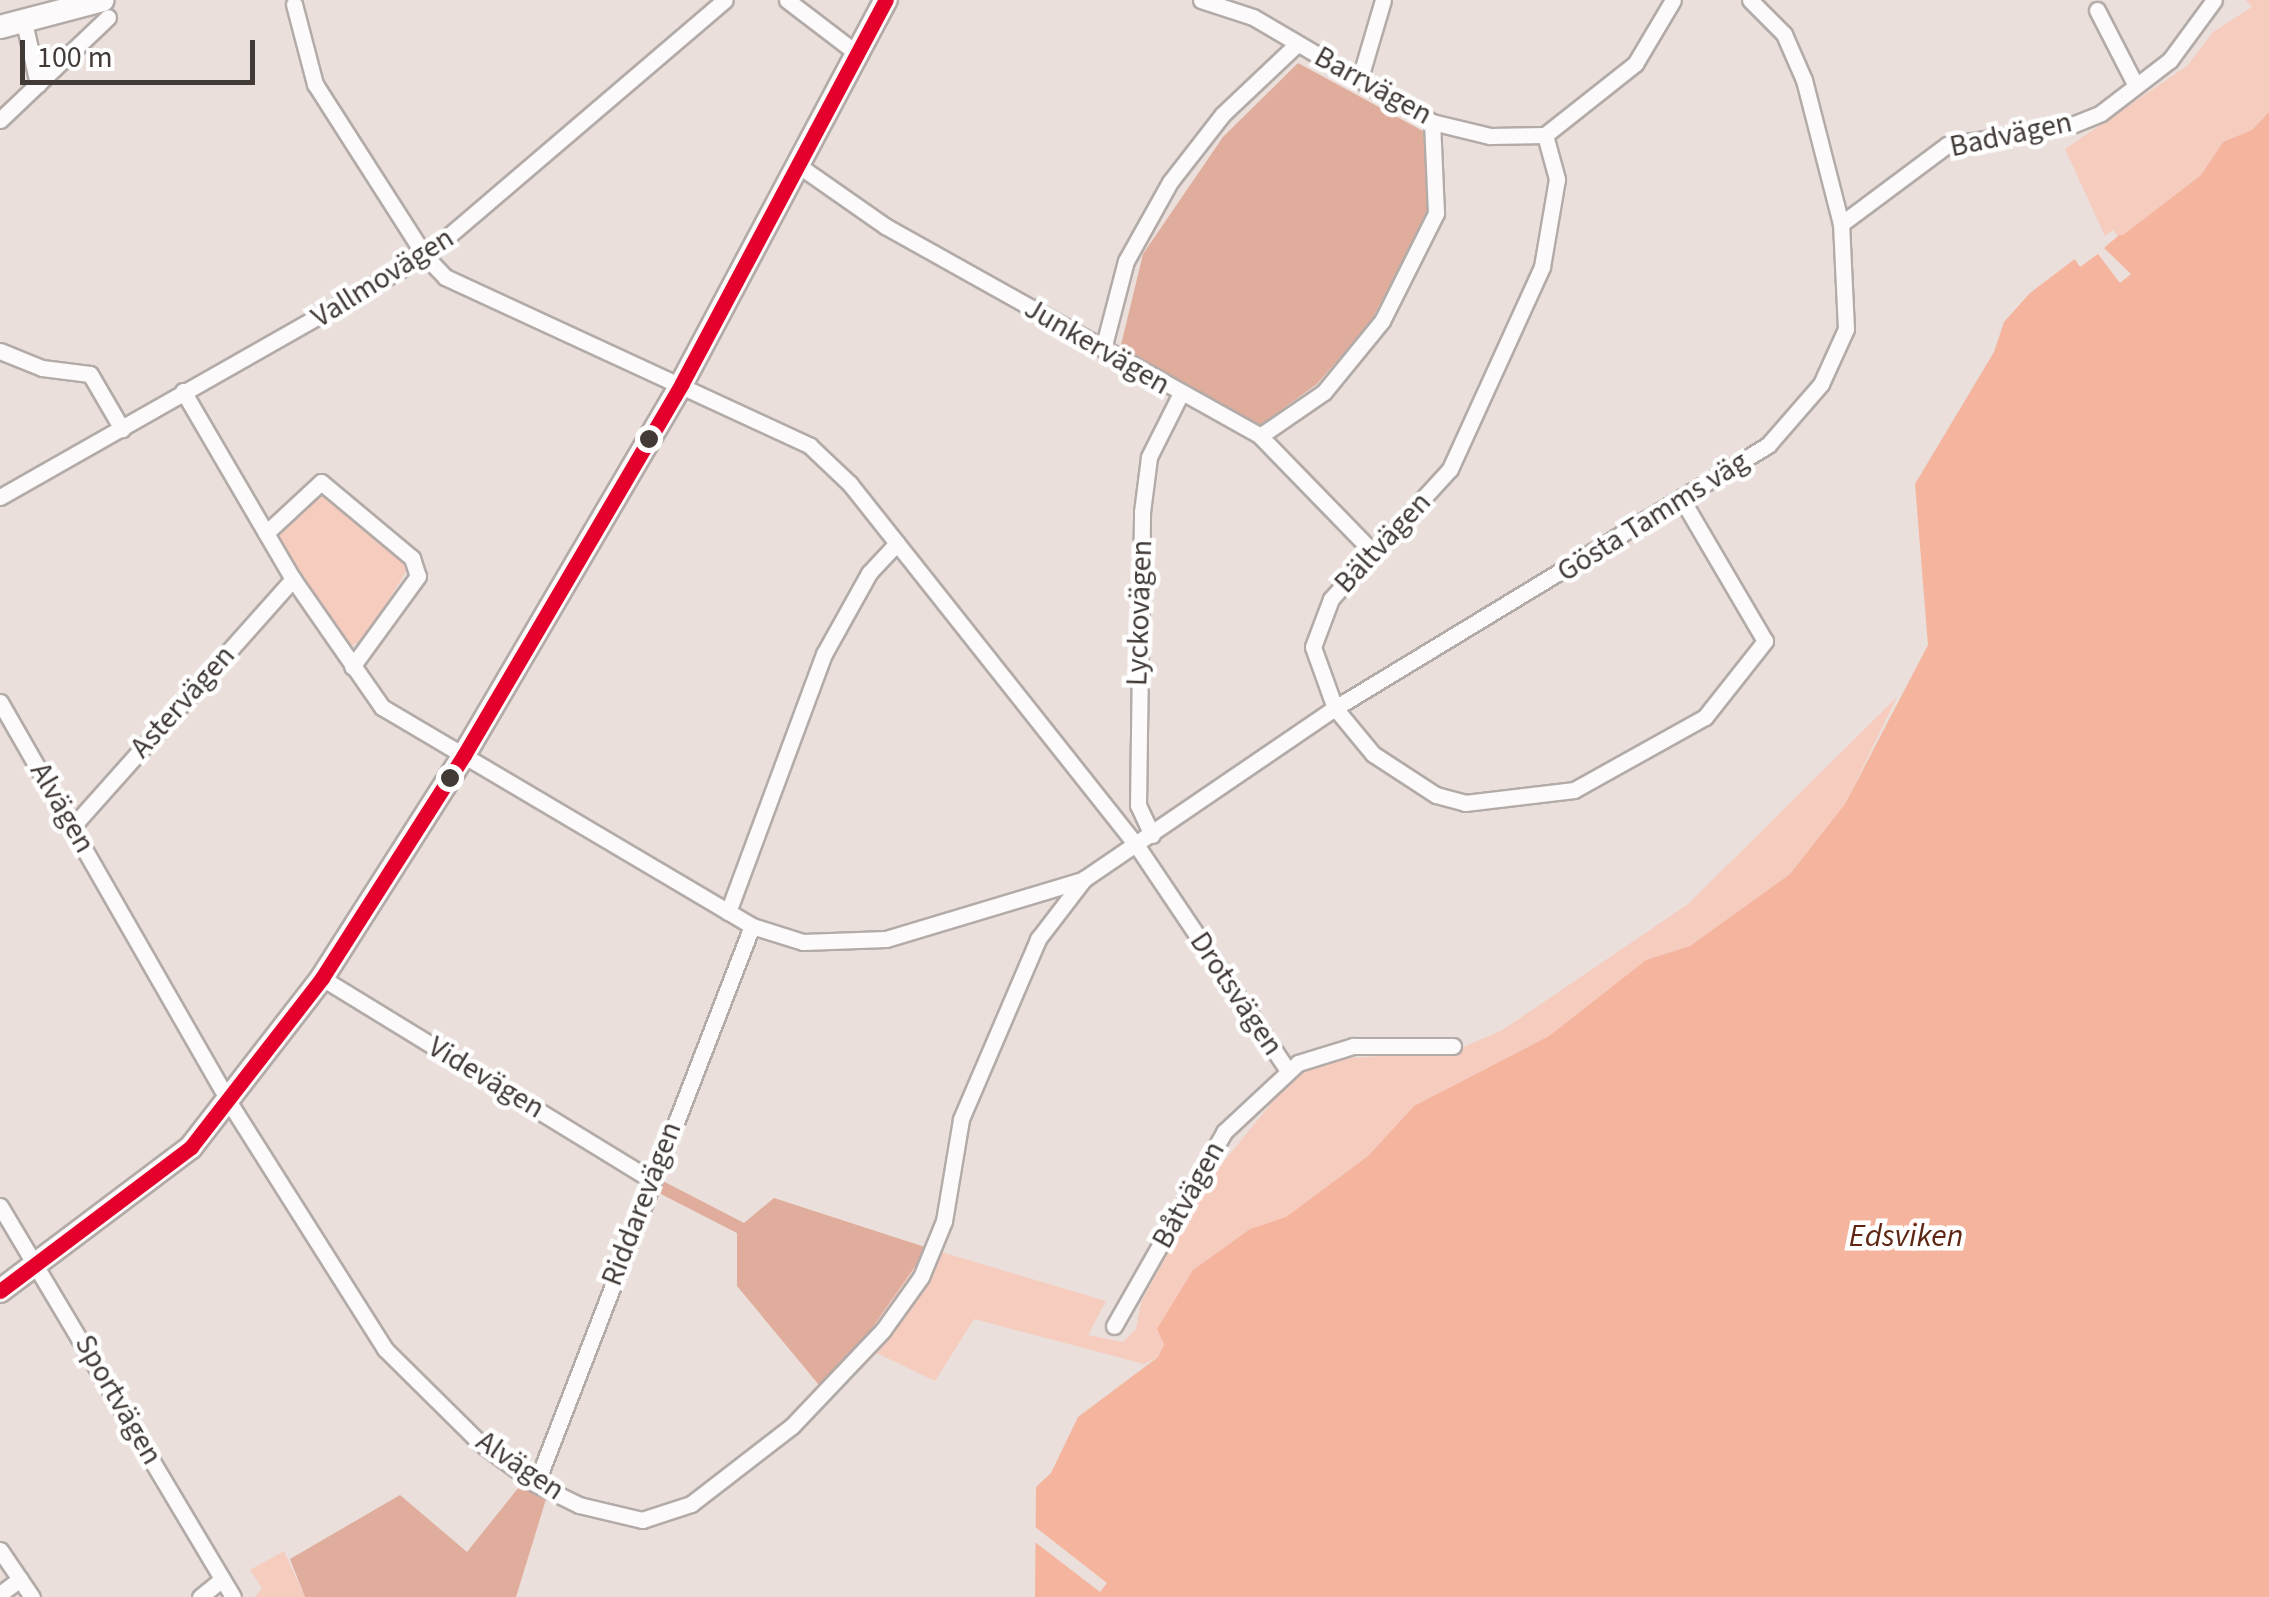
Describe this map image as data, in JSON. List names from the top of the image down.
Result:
{
  "streets": {
    "street": [
      "Barrvägen",
      "Badvägen",
      "Vallmovägen",
      "Junkervägen",
      "Gösta Tamms väg",
      "Bältvägen",
      "Lyckovägen",
      "Astervägen",
      "Alvägen",
      "Drotsvägen",
      "Videvägen",
      "Båtvägen",
      "Riddarevägen",
      "Sportvägen"
    ]
  },
  "crossings": [
    ["Barrvägen", "Junkervägen"],
    ["Barrvägen", "Bältvägen"],
    ["Barrvägen", "Lyckovägen"],
    ["Badvägen", "Gösta Tamms väg"],
    ["Vallmovägen", "Drotsvägen"],
    ["Junkervägen", "Bältvägen"],
    ["Junkervägen", "Lyckovägen"],
    ["Gösta Tamms väg", "Bältvägen"],
    ["Gösta Tamms väg", "Lyckovägen"],
    ["Gösta Tamms väg", "Alvägen"],
    ["Gösta Tamms väg", "Drotsvägen"],
    ["Astervägen", "Alvägen"],
    ["Alvägen", "Riddarevägen"],
    ["Drotsvägen", "Båtvägen"],
    ["Videvägen", "Riddarevägen"]
  ],
  "water": ["Edsviken"],
  "scale_bar": "100 m"
}
